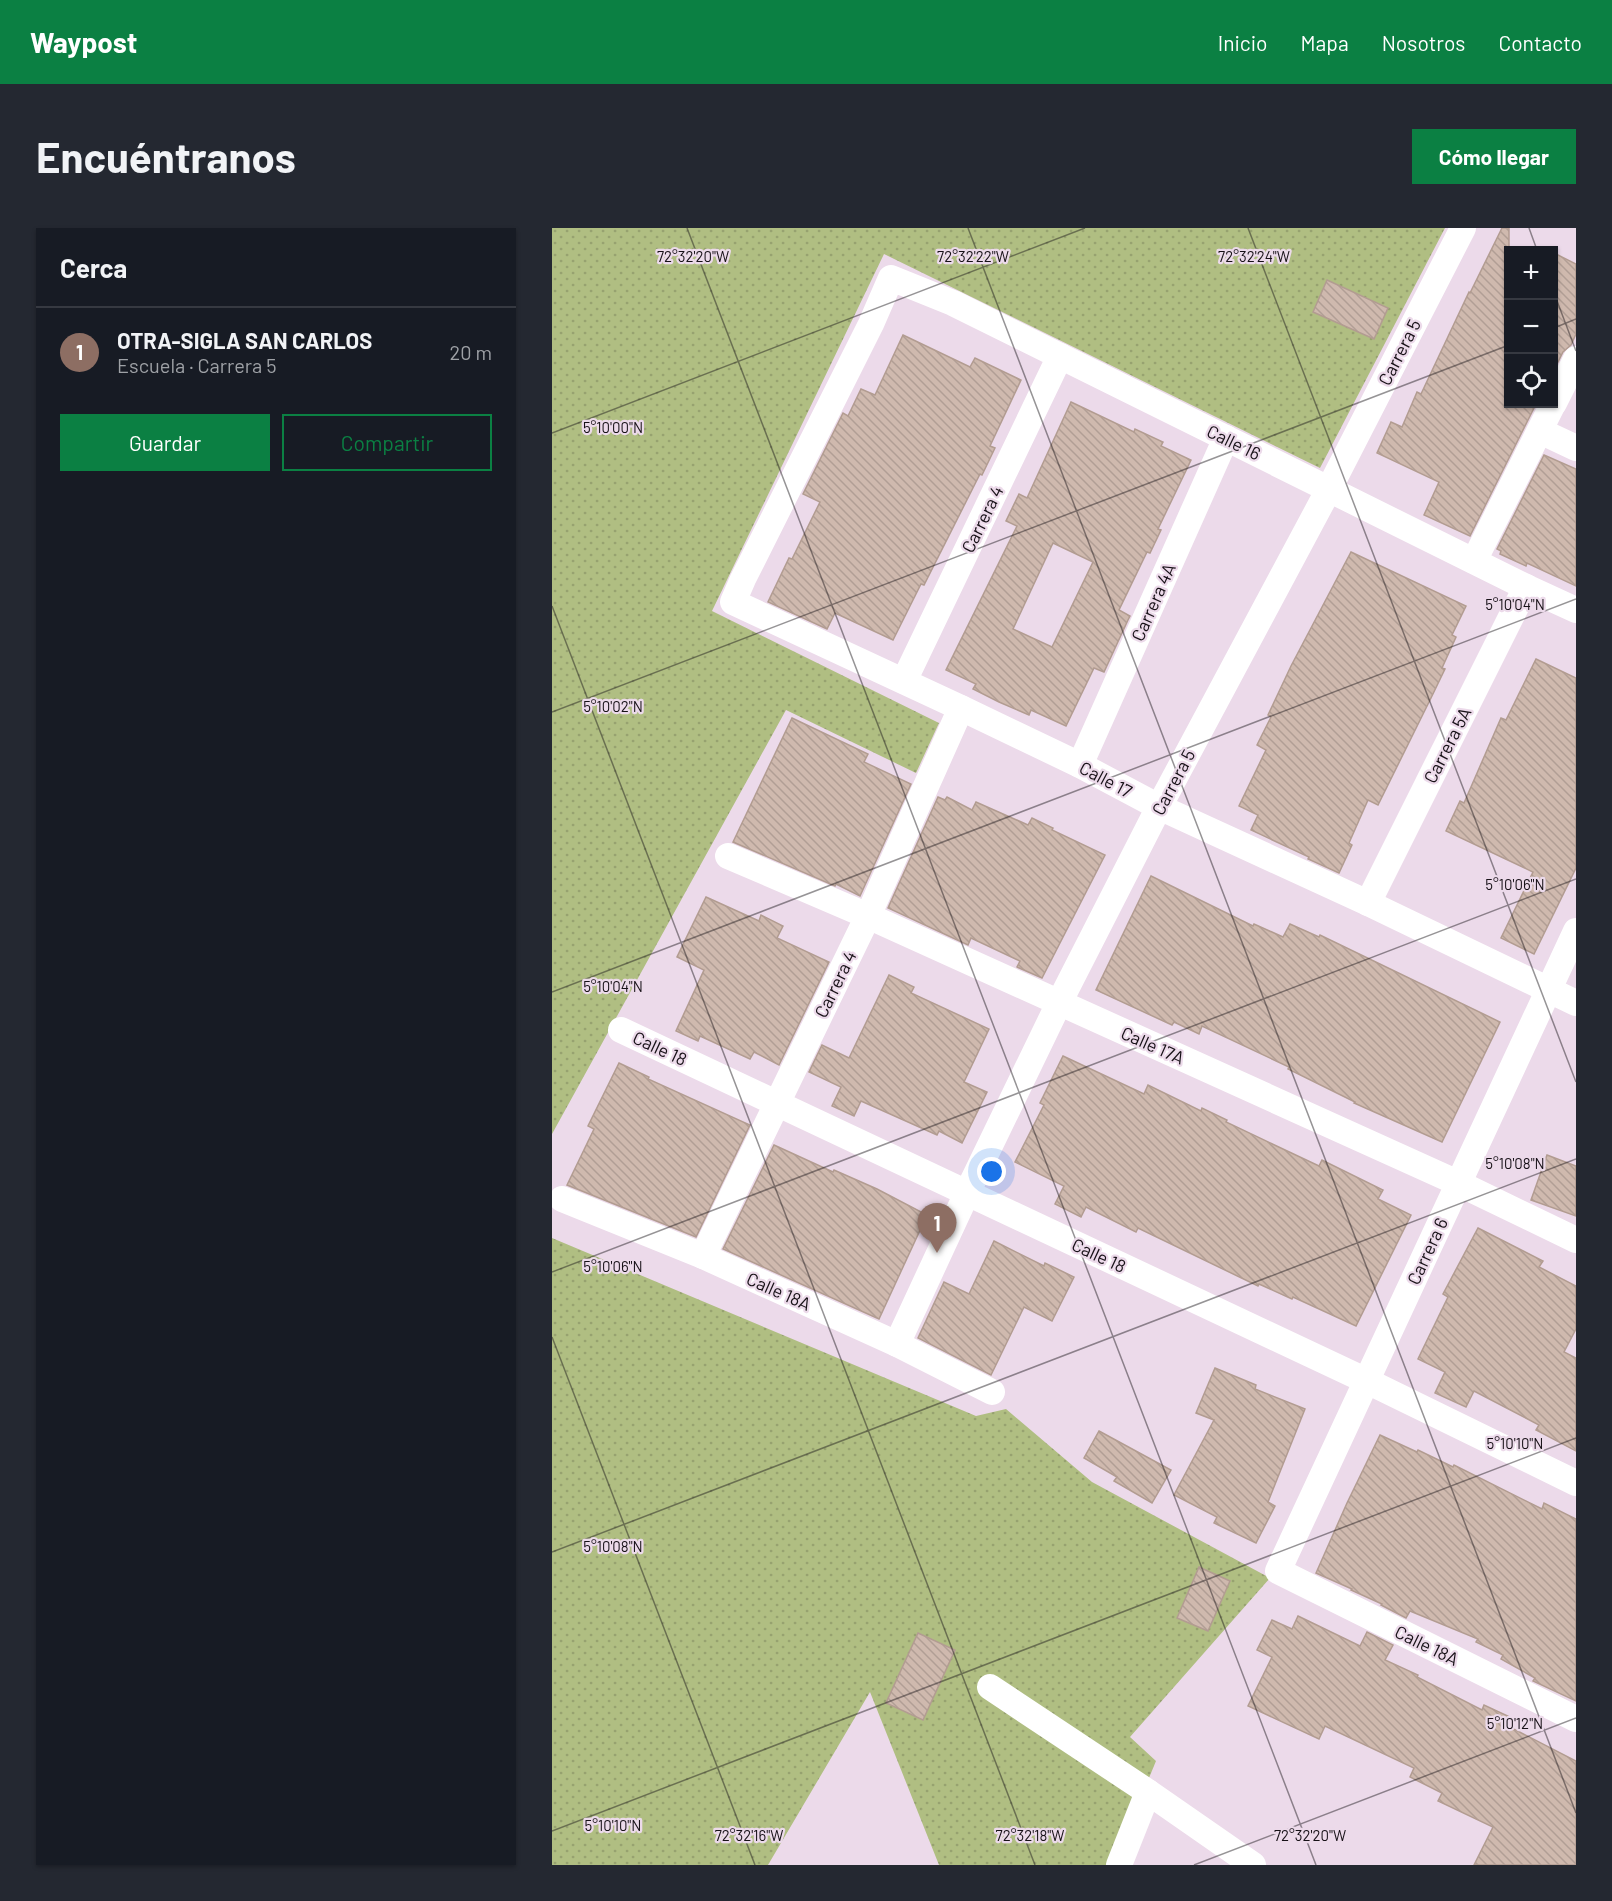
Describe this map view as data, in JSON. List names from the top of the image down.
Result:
{
  "streets": {
    "street": [
      "Carrera 5",
      "Calle 16",
      "Carrera 4",
      "Carrera 4A",
      "Carrera 5A",
      "Calle 17",
      "Calle 17A",
      "Calle 18",
      "Carrera 6",
      "Calle 18A"
    ]
  },
  "crossings": [
    ["Carrera 5", "Calle 16"],
    ["Carrera 5", "Calle 17"],
    ["Carrera 5", "Calle 17A"],
    ["Carrera 5", "Calle 18"],
    ["Carrera 5", "Calle 18A"],
    ["Calle 16", "Carrera 4"],
    ["Calle 16", "Carrera 4A"],
    ["Calle 16", "Carrera 5A"],
    ["Calle 16", "Calle 17"],
    ["Carrera 4", "Calle 17"],
    ["Carrera 4", "Calle 17A"],
    ["Carrera 4", "Calle 18"],
    ["Carrera 4", "Calle 18A"],
    ["Carrera 4A", "Calle 17"],
    ["Carrera 5A", "Calle 17"],
    ["Calle 17", "Carrera 6"],
    ["Calle 17A", "Carrera 6"],
    ["Calle 18", "Carrera 6"],
    ["Carrera 6", "Calle 18A"]
  ],
  "page": {
    "header": "Waypost",
    "nav": [
      "Inicio",
      "Mapa",
      "Nosotros",
      "Contacto"
    ],
    "buttons": [
      "Cómo llegar",
      ["Guardar", "Compartir"]
    ],
    "title": "Encuéntranos",
    "heading": "Cerca",
    "map_buttons": ["+", "−"],
    "list": [
      {
        "mark": "1",
        "name": "OTRA-SIGLA SAN CARLOS",
        "note": "Escuela · Carrera 5",
        "value": "20 m"
      }
    ],
    "pins": "1"
  },
  "coordinates": [
    "72°32'22\"W",
    "72°32'20\"W",
    "72°32'24\"W",
    "5°10'00\"N",
    "5°10'04\"N",
    "5°10'02\"N",
    "5°10'06\"N",
    "5°10'08\"N",
    "5°10'10\"N",
    "5°10'12\"N",
    "72°32'16\"W",
    "72°32'18\"W"
  ]
}
